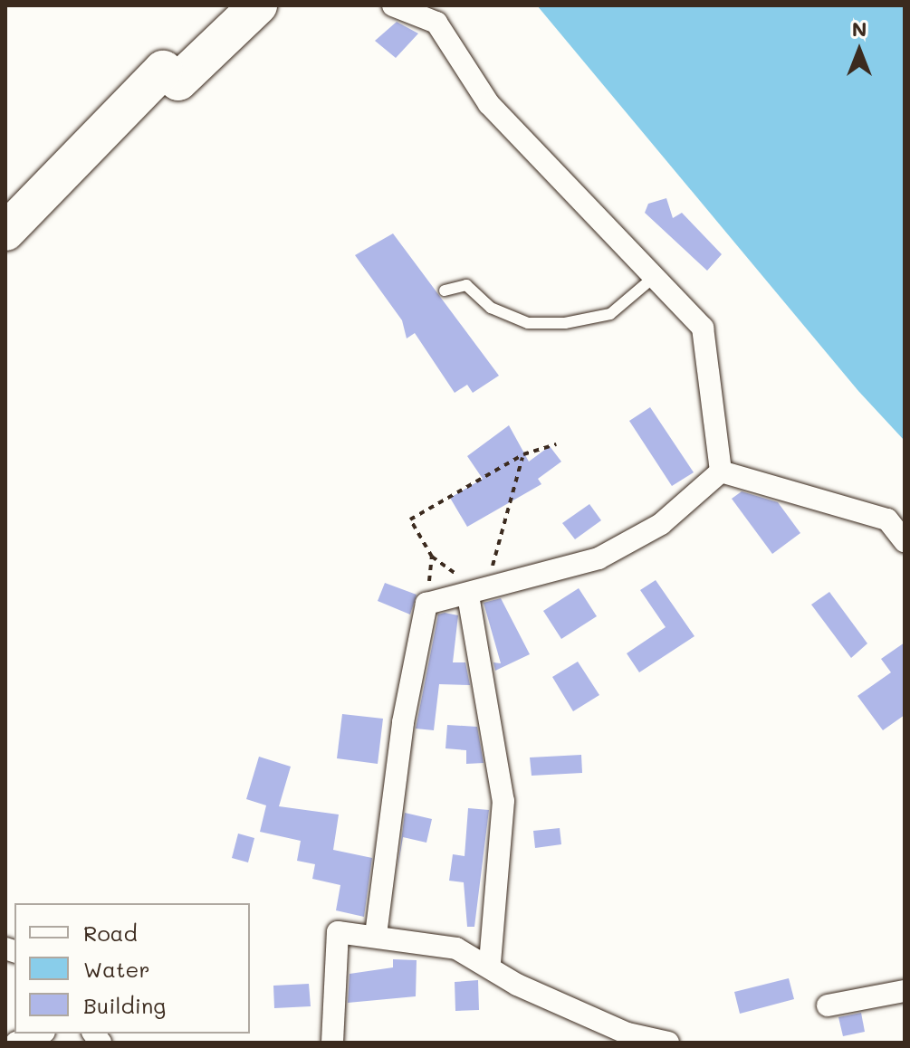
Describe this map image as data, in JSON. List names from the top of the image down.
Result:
{
  "legend": ["Road", "Water", "Building"],
  "north": "top"
}
